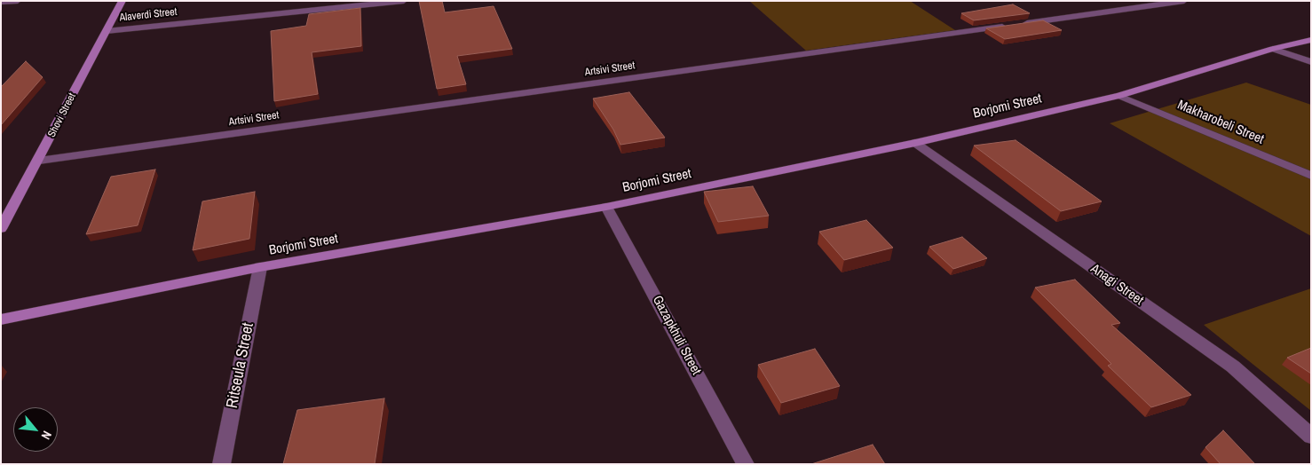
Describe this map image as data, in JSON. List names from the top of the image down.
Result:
{
  "streets": {
    "street": [
      "Alaverdi Street",
      "Artsivi Street",
      "Borjomi Street",
      "Shovi Street",
      "Makharobeli Street",
      "Anagi Street",
      "Gazapkhuli Street",
      "Ritseula Street"
    ]
  },
  "crossings": [
    ["Alaverdi Street", "Shovi Street"],
    ["Artsivi Street", "Shovi Street"],
    ["Borjomi Street", "Makharobeli Street"],
    ["Borjomi Street", "Anagi Street"],
    ["Borjomi Street", "Gazapkhuli Street"],
    ["Borjomi Street", "Ritseula Street"]
  ],
  "north": "bottom right"
}
